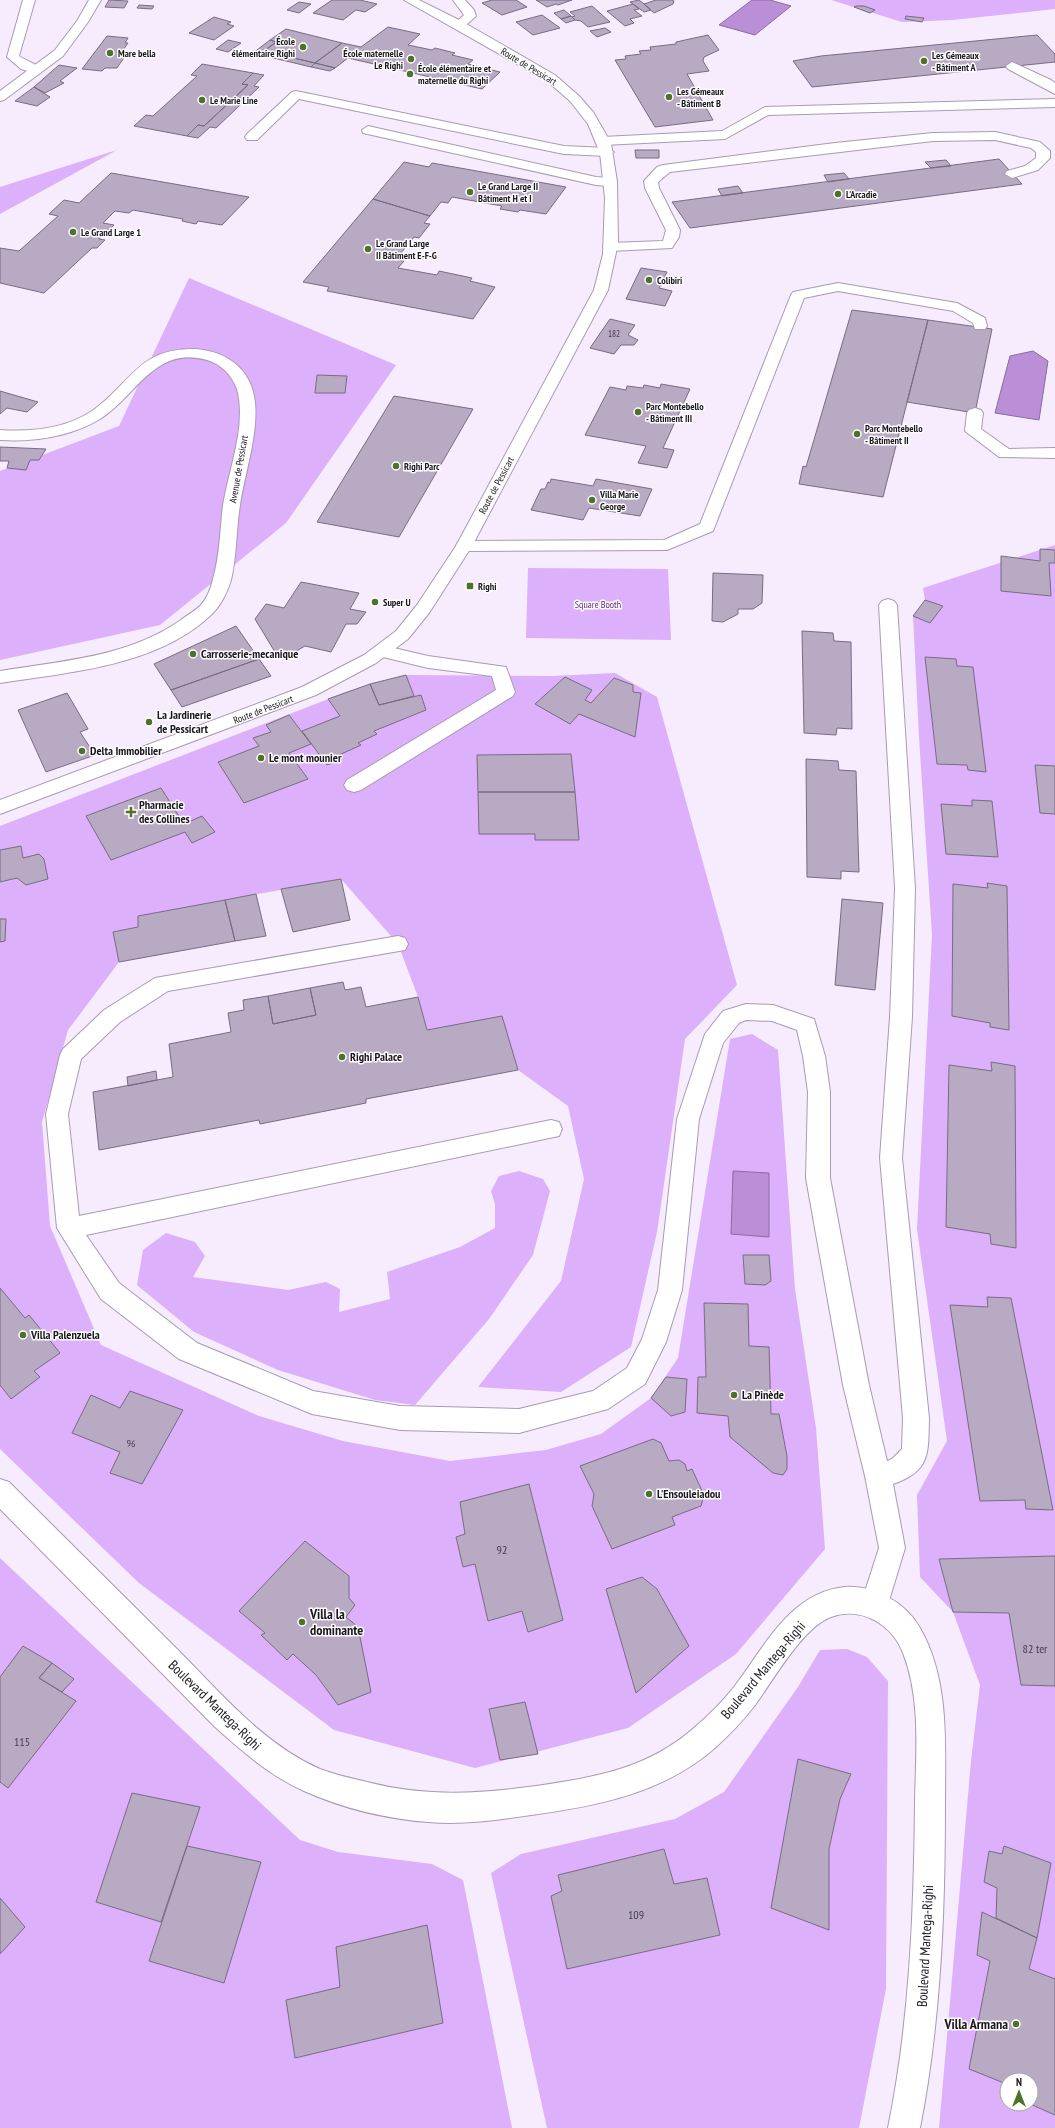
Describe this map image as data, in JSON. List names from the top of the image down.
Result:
{
  "streets": {
    "street": ["Route de Pessicart", "Avenue de Pessicart", "Boulevard Mantega-Righi"]
  },
  "parks": ["Square Booth"],
  "places": {
    "other": [
      "École élémentaire Righi",
      "Mare bella",
      "École maternelle Le Righi",
      "Les Gémeaux - Bâtiment A",
      "École élémentaire et maternelle du Righi",
      "Les Gémeaux - Bâtiment B",
      "Le Marie Line",
      "Le Grand Large II Bâtiment H et I",
      "L'Arcadie",
      "Le Grand Large 1",
      "Le Grand Large II Bâtiment E-F-G",
      "Colibiri",
      "Parc Montebello - Bâtiment III",
      "Parc Montebello - Bâtiment II",
      "Righi Parc",
      "Villa Marie George",
      "Super U",
      "Carrosserie-mecanique",
      "La Jardinerie de Pessicart",
      "Delta Immobilier",
      "Le mont mounier",
      "Righi Palace",
      "Villa Palenzuela",
      "La Pinède",
      "L'Ensouleiadou",
      "Villa la dominante",
      "Villa Armana"
    ],
    "transit": ["Righi"],
    "health": ["Pharmacie des Collines"]
  },
  "house_numbers": [
    "182",
    "96",
    "92",
    "82 ter",
    "115",
    "109"
  ],
  "north": "top"
}
